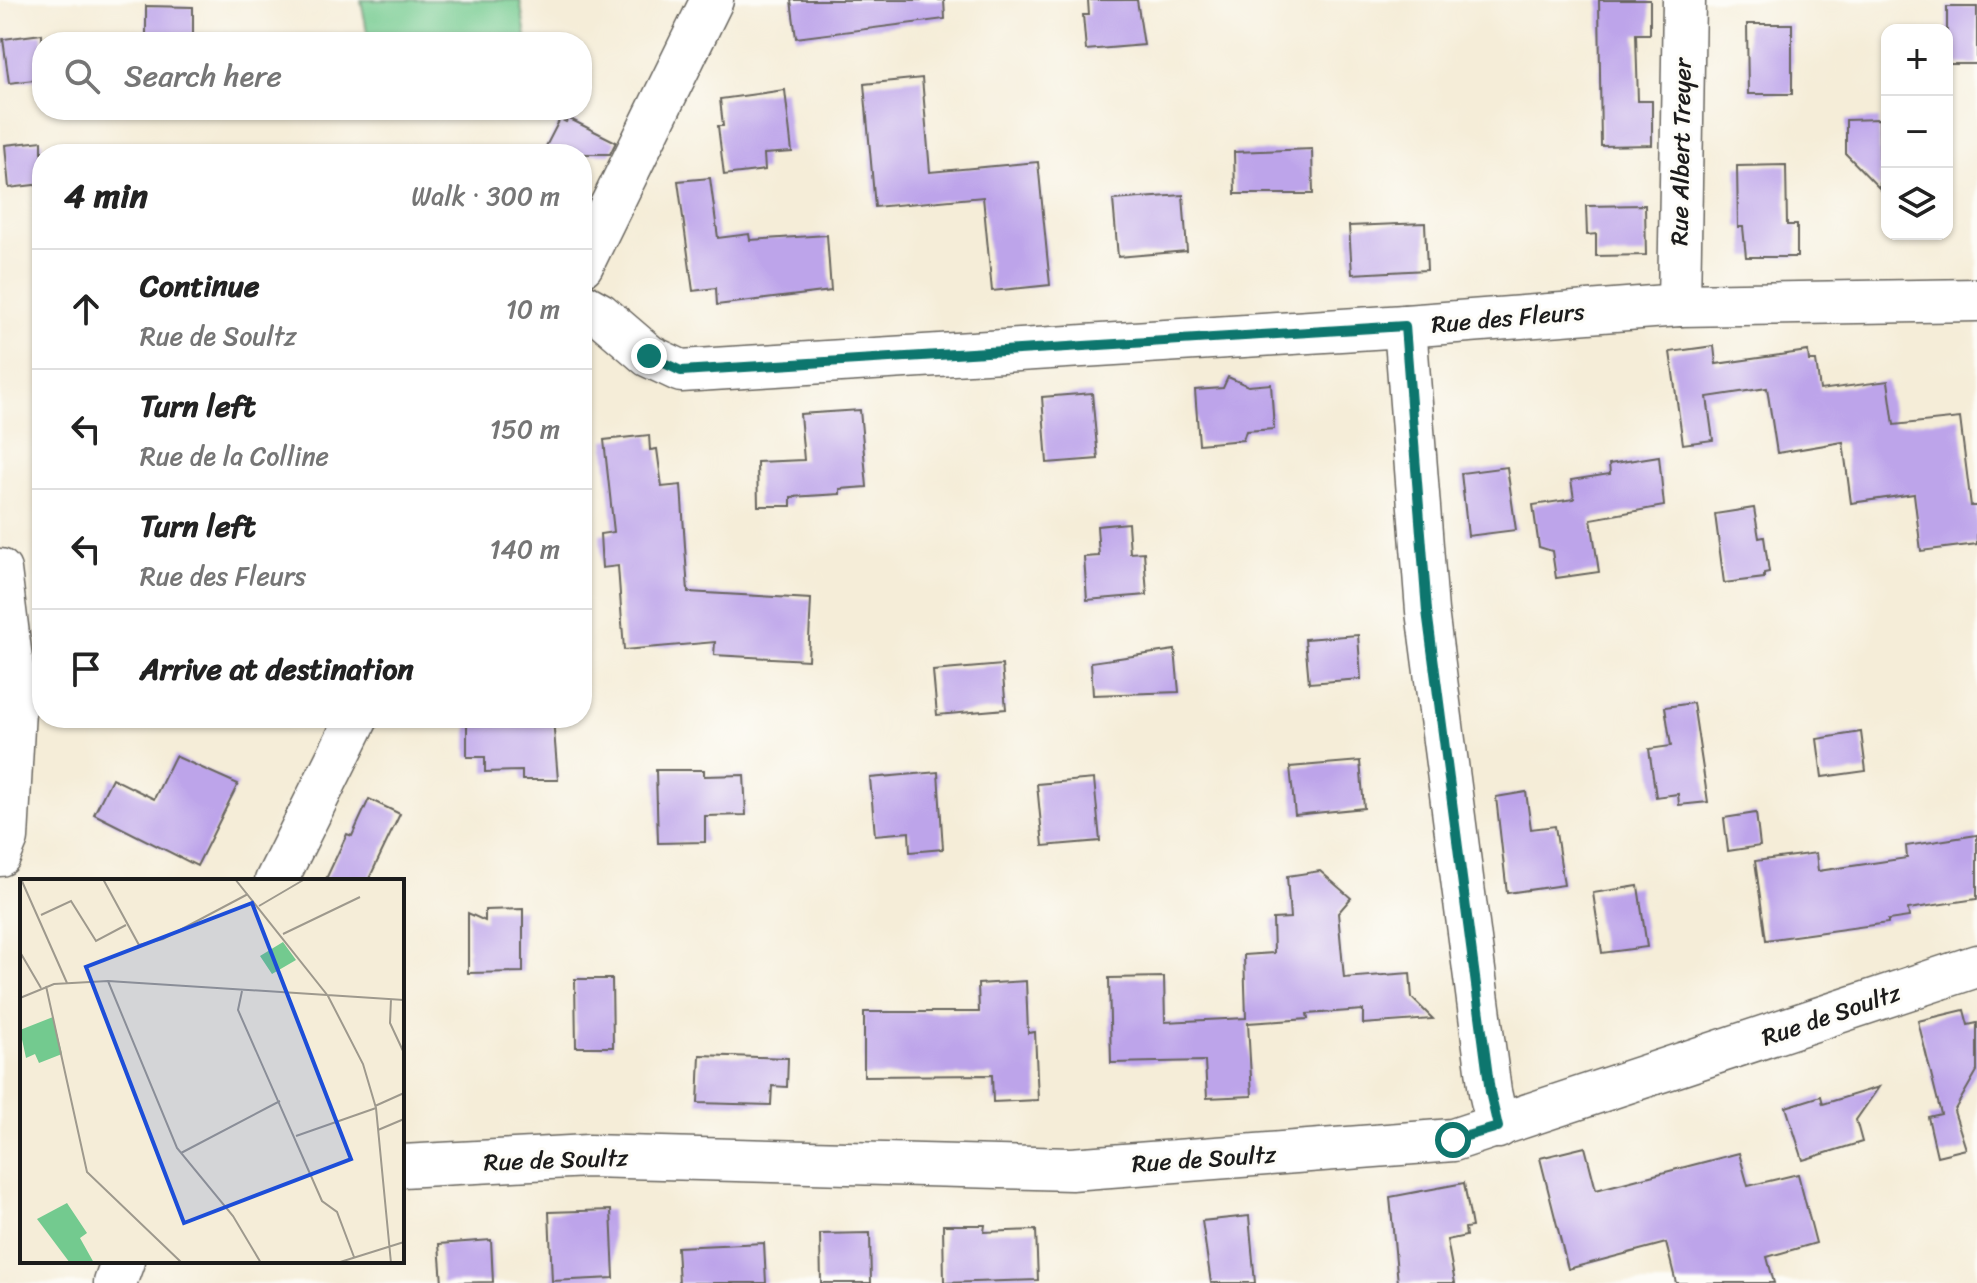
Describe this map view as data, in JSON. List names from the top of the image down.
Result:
{
  "streets": {
    "street": ["Rue Albert Treyer", "Rue des Fleurs", "Rue de Soultz"]
  },
  "crossings": [
    ["Rue Albert Treyer", "Rue des Fleurs"]
  ],
  "page": {
    "map_buttons": ["+", "−"],
    "search": "Search here",
    "heading": ["4 min", "Walk · 300 m"],
    "list": [
      ["Continue", "Rue de Soultz", "10 m"],
      ["Turn left", "Rue de la Colline", "150 m"],
      ["Turn left", "Rue des Fleurs", "140 m"],
      "Arrive at destination"
    ]
  }
}
